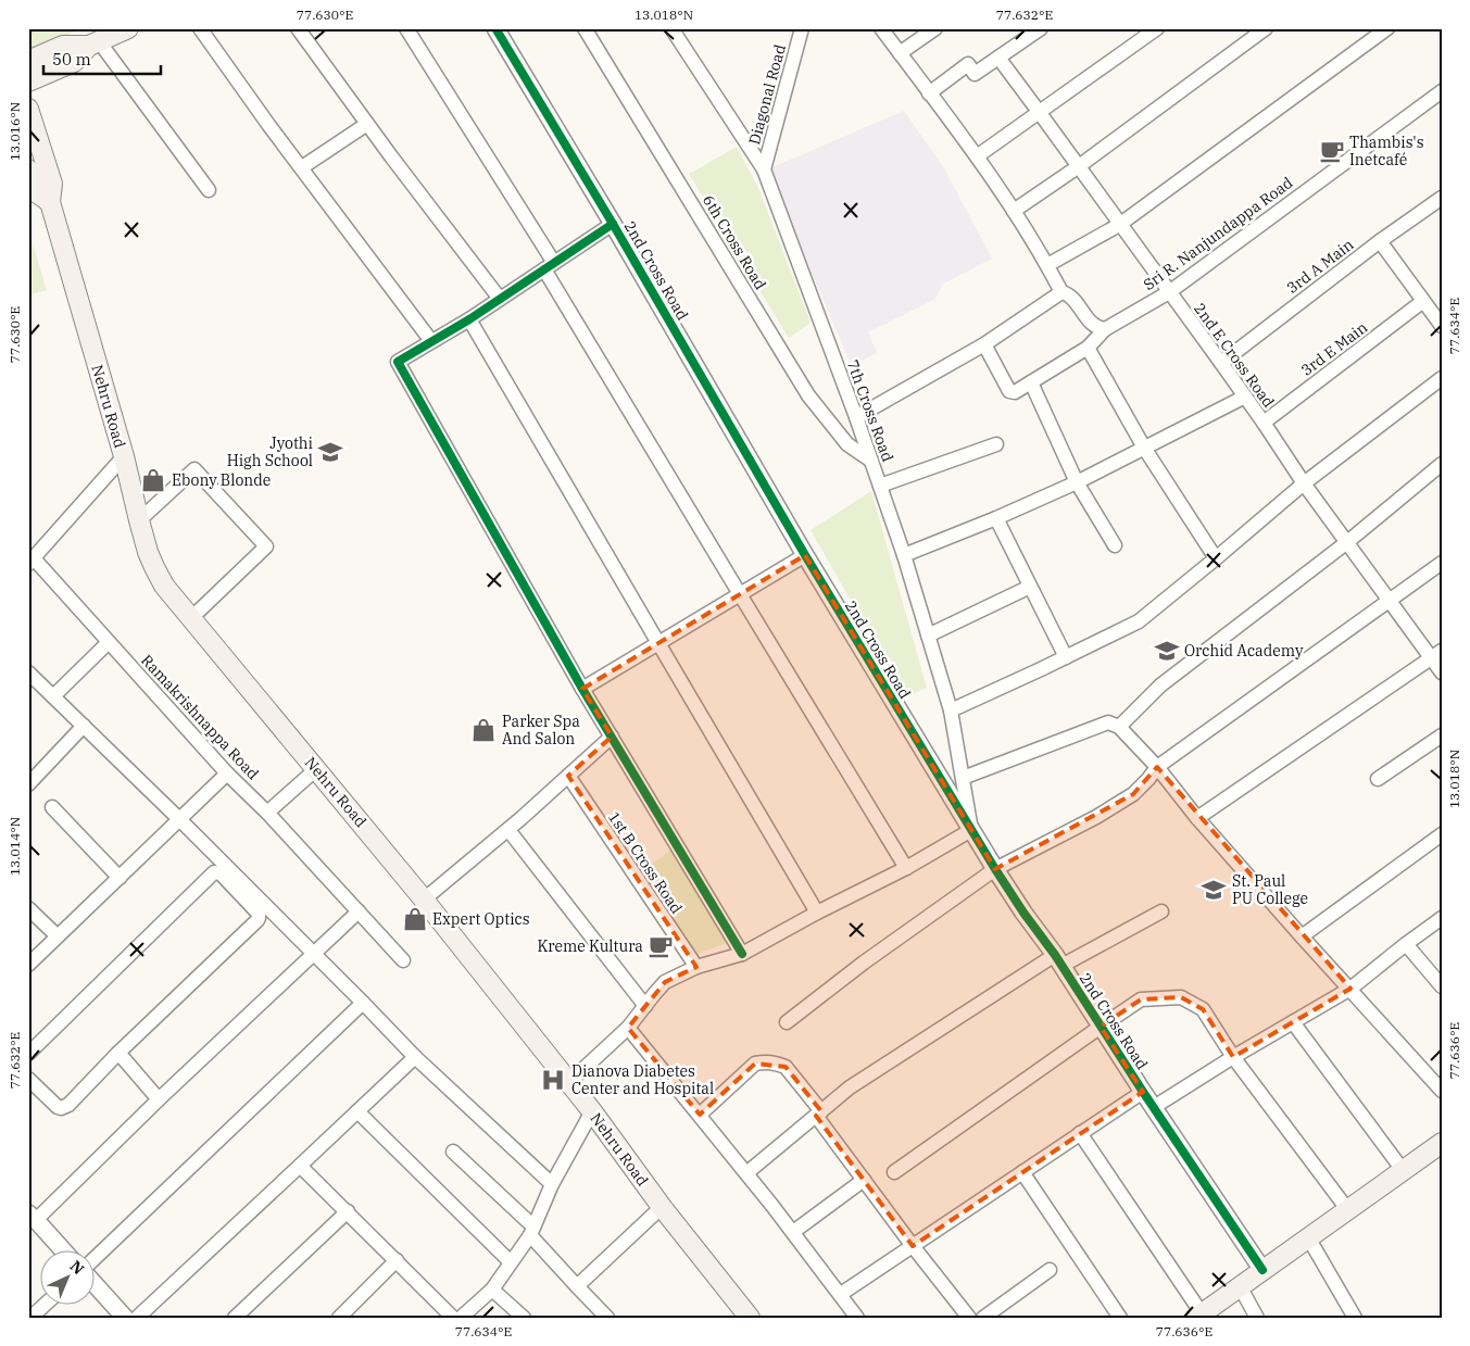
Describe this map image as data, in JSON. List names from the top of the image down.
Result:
{
  "streets": {
    "main road": ["Nehru Road"],
    "street": [
      "Diagonal Road",
      "Sri R. Nanjundappa Road",
      "6th Cross Road",
      "3rd A Main",
      "2nd Cross Road",
      "3rd E Main",
      "2nd E Cross Road",
      "7th Cross Road",
      "Ramakrishnappa Road",
      "1st B Cross Road"
    ]
  },
  "crossings": [
    ["Diagonal Road", "7th Cross Road"],
    ["Sri R. Nanjundappa Road", "2nd E Cross Road"],
    ["6th Cross Road", "7th Cross Road"],
    ["3rd A Main", "2nd E Cross Road"],
    ["2nd Cross Road", "7th Cross Road"],
    ["3rd E Main", "2nd E Cross Road"]
  ],
  "places": {
    "cafe": ["Thambis's Inetcafé", "Kreme Kultura"],
    "school or university": ["Jyothi High School", "Orchid Academy", "St. Paul PU College"],
    "shop": ["Ebony Blonde", "Parker Spa And Salon", "Expert Optics"],
    "hospital": ["Dianova Diabetes Center and Hospital"]
  },
  "scale_bar": "50 m",
  "north": "top right",
  "coordinates": [
    "77.630°E",
    "13.018°N",
    "77.632°E",
    "13.016°N",
    "77.634°E",
    "13.014°N",
    "77.636°E"
  ]
}
